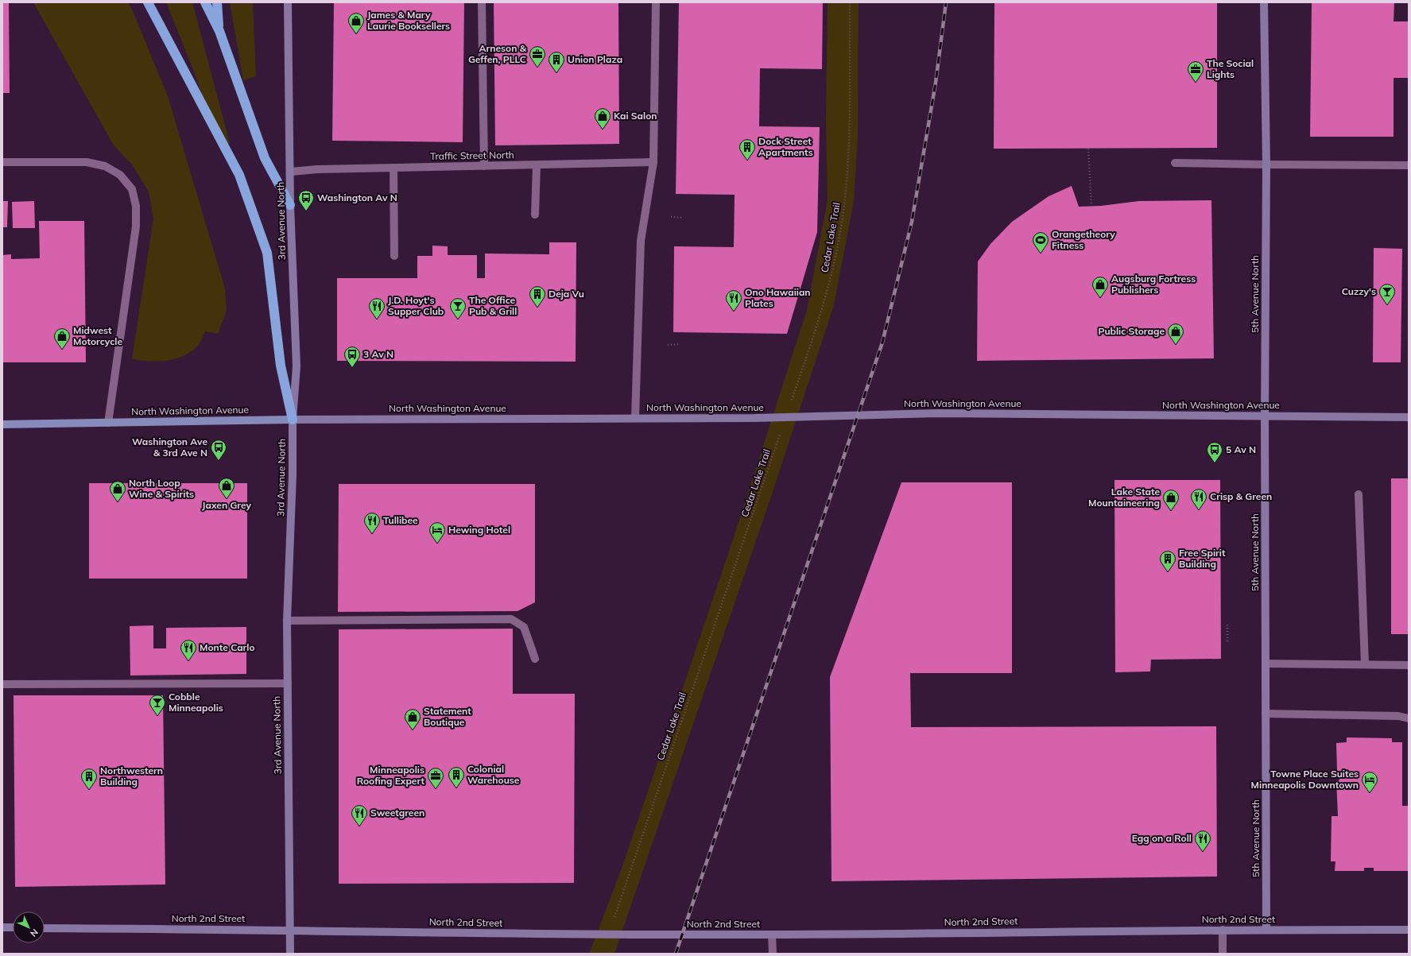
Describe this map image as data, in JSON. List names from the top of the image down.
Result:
{
  "streets": {
    "main road": ["North Washington Avenue"],
    "street": [
      "Traffic Street North",
      "3rd Avenue North",
      "5th Avenue North",
      "North 2nd Street"
    ],
    "path": ["Cedar Lake Trail"]
  },
  "crossings": [
    ["Traffic Street North", "3rd Avenue North"],
    ["3rd Avenue North", "North Washington Avenue"],
    ["3rd Avenue North", "North 2nd Street"],
    ["5th Avenue North", "North Washington Avenue"],
    ["5th Avenue North", "North 2nd Street"]
  ],
  "places": {
    "shop": [
      "James & Mary Laurie Booksellers",
      "Kai Salon",
      "Augsburg Fortress Publishers",
      "Public Storage",
      "Midwest Motorcycle",
      "Jaxen Grey",
      "North Loop Wine & Spirits",
      "Lake State Mountaineering",
      "Statement Boutique"
    ],
    "office": ["Arneson & Geffen, PLLC", "The Social Lights", "Minneapolis Roofing Expert"],
    "building": [
      "Union Plaza",
      "Dock Street Apartments",
      "Deja Vu",
      "Free Spirit Building",
      "Colonial Warehouse",
      "Northwestern Building"
    ],
    "bus stop": [
      "Washington Av N",
      "3 Av N",
      "Washington Ave & 3rd Ave N",
      "5 Av N"
    ],
    "sports": ["Orangetheory Fitness"],
    "bar": ["Cuzzy's", "The Office Pub & Grill", "Cobble Minneapolis"],
    "restaurant": [
      "Ono Hawaiian Plates",
      "J.D. Hoyt's Supper Club",
      "Crisp & Green",
      "Tullibee",
      "Monte Carlo",
      "Sweetgreen",
      "Egg on a Roll"
    ],
    "hotel": ["Hewing Hotel", "Towne Place Suites Minneapolis Downtown"]
  },
  "north": "bottom right"
}
